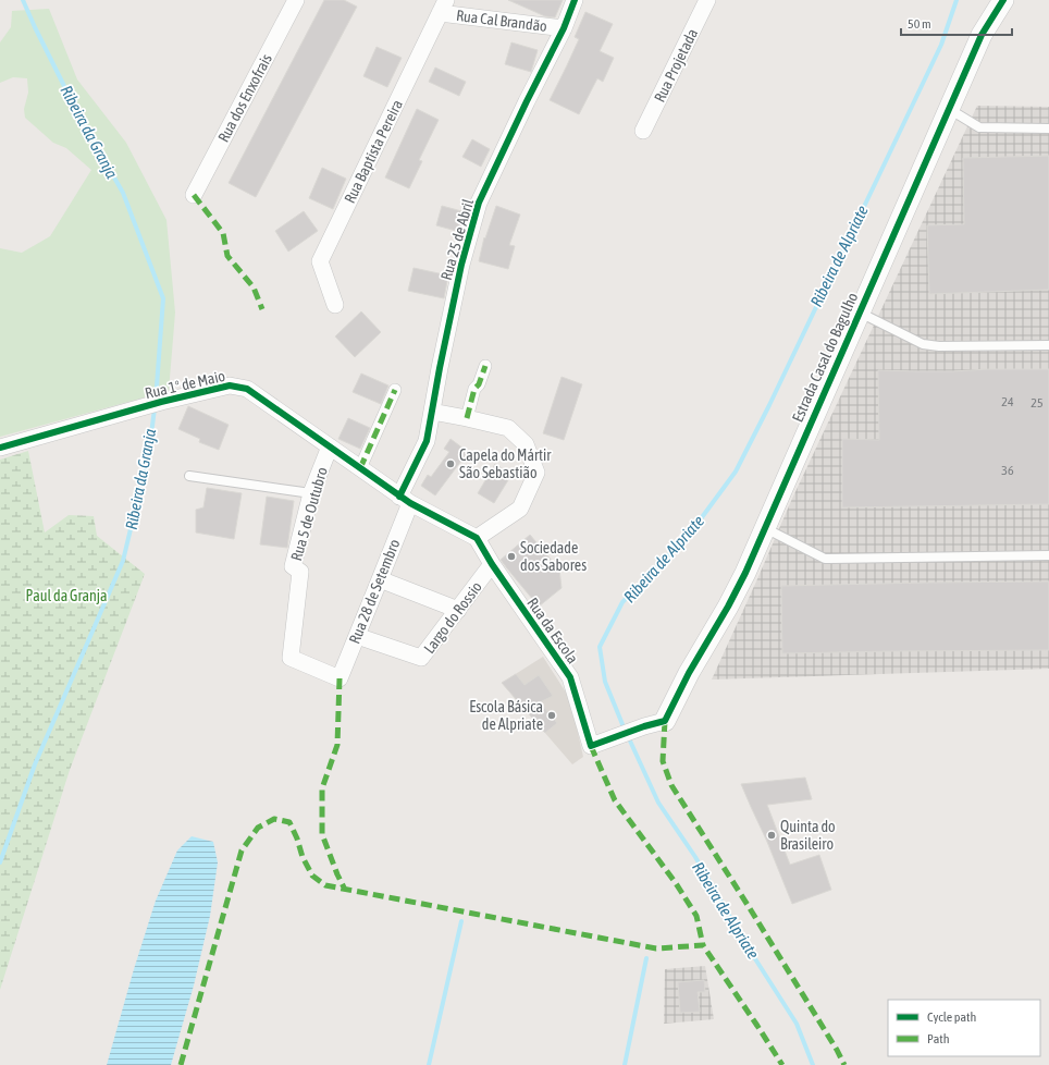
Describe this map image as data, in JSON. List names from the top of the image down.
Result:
{
  "streets": {
    "street": [
      "Rua Cal Brandão",
      "Rua Projetada",
      "Rua dos Enxofrais",
      "Rua Baptista Pereira",
      "Rua 25 de Abril",
      "Estrada Casal do Bagulho",
      "Rua 1º de Maio",
      "Rua 5 de Outubro",
      "Rua 28 de Setembro",
      "Largo do Rossio",
      "Rua da Escola"
    ]
  },
  "crossings": [
    ["Rua Cal Brandão", "Rua Baptista Pereira"],
    ["Rua Cal Brandão", "Rua 25 de Abril"],
    ["Rua 25 de Abril", "Rua 1º de Maio"],
    ["Rua 25 de Abril", "Rua 28 de Setembro"],
    ["Rua 25 de Abril", "Rua da Escola"],
    ["Estrada Casal do Bagulho", "Rua da Escola"],
    ["Rua 1º de Maio", "Rua 5 de Outubro"],
    ["Rua 1º de Maio", "Rua 28 de Setembro"],
    ["Rua 1º de Maio", "Rua da Escola"],
    ["Rua 5 de Outubro", "Rua 28 de Setembro"],
    ["Rua 28 de Setembro", "Largo do Rossio"],
    ["Rua 28 de Setembro", "Rua da Escola"],
    ["Largo do Rossio", "Rua da Escola"]
  ],
  "water": ["Ribeira da Granja", "Ribeira de Alpriate"],
  "parks": ["Paul da Granja"],
  "places": [
    "Capela do Mártir São Sebastião",
    "Sociedade dos Sabores",
    "Escola Básica de Alpriate",
    "Quinta do Brasileiro"
  ],
  "house_numbers": ["24", "25", "36"],
  "legend": ["Cycle path", "Path"],
  "scale_bar": "50 m"
}
